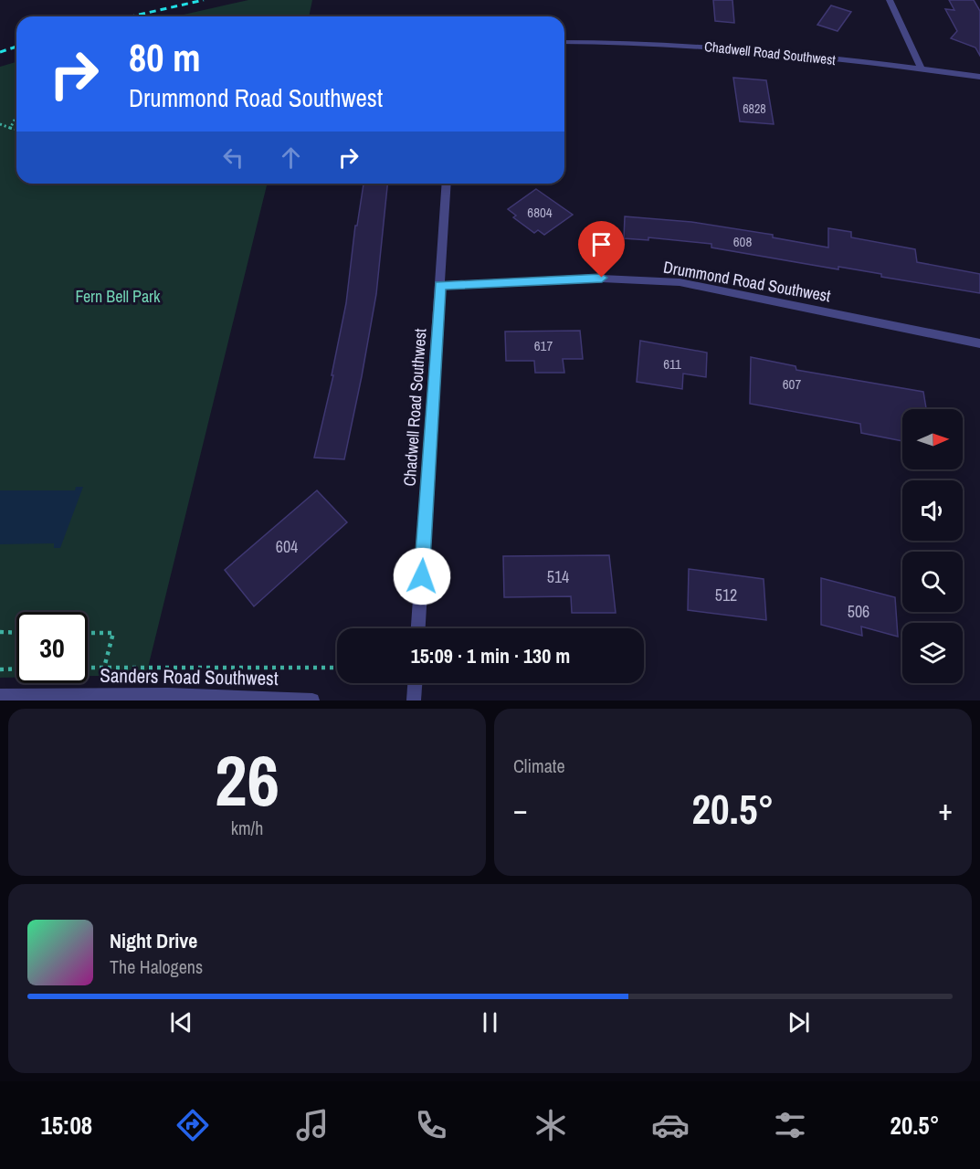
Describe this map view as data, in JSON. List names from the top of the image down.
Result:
{
  "streets": {
    "street": ["Chadwell Road Southwest", "Drummond Road Southwest", "Sanders Road Southwest"]
  },
  "crossings": [
    ["Chadwell Road Southwest", "Drummond Road Southwest"]
  ],
  "parks": ["Fern Bell Park"],
  "house_numbers": [
    "6828",
    "6804",
    "608",
    "617",
    "611",
    "607",
    "604",
    "514",
    "512",
    "506"
  ],
  "north": "right",
  "page": {
    "turn": ["80 m", "Drummond Road Southwest"],
    "limit": "30",
    "trip": "15:09 · 1 min · 130 m",
    "tile": [
      ["26", "km/h"],
      "Climate"
    ],
    "heat": ["−", "20.5°", "+"],
    "song": ["Night Drive", "The Halogens"],
    "tabs": ["15:08", "20.5°"]
  }
}
